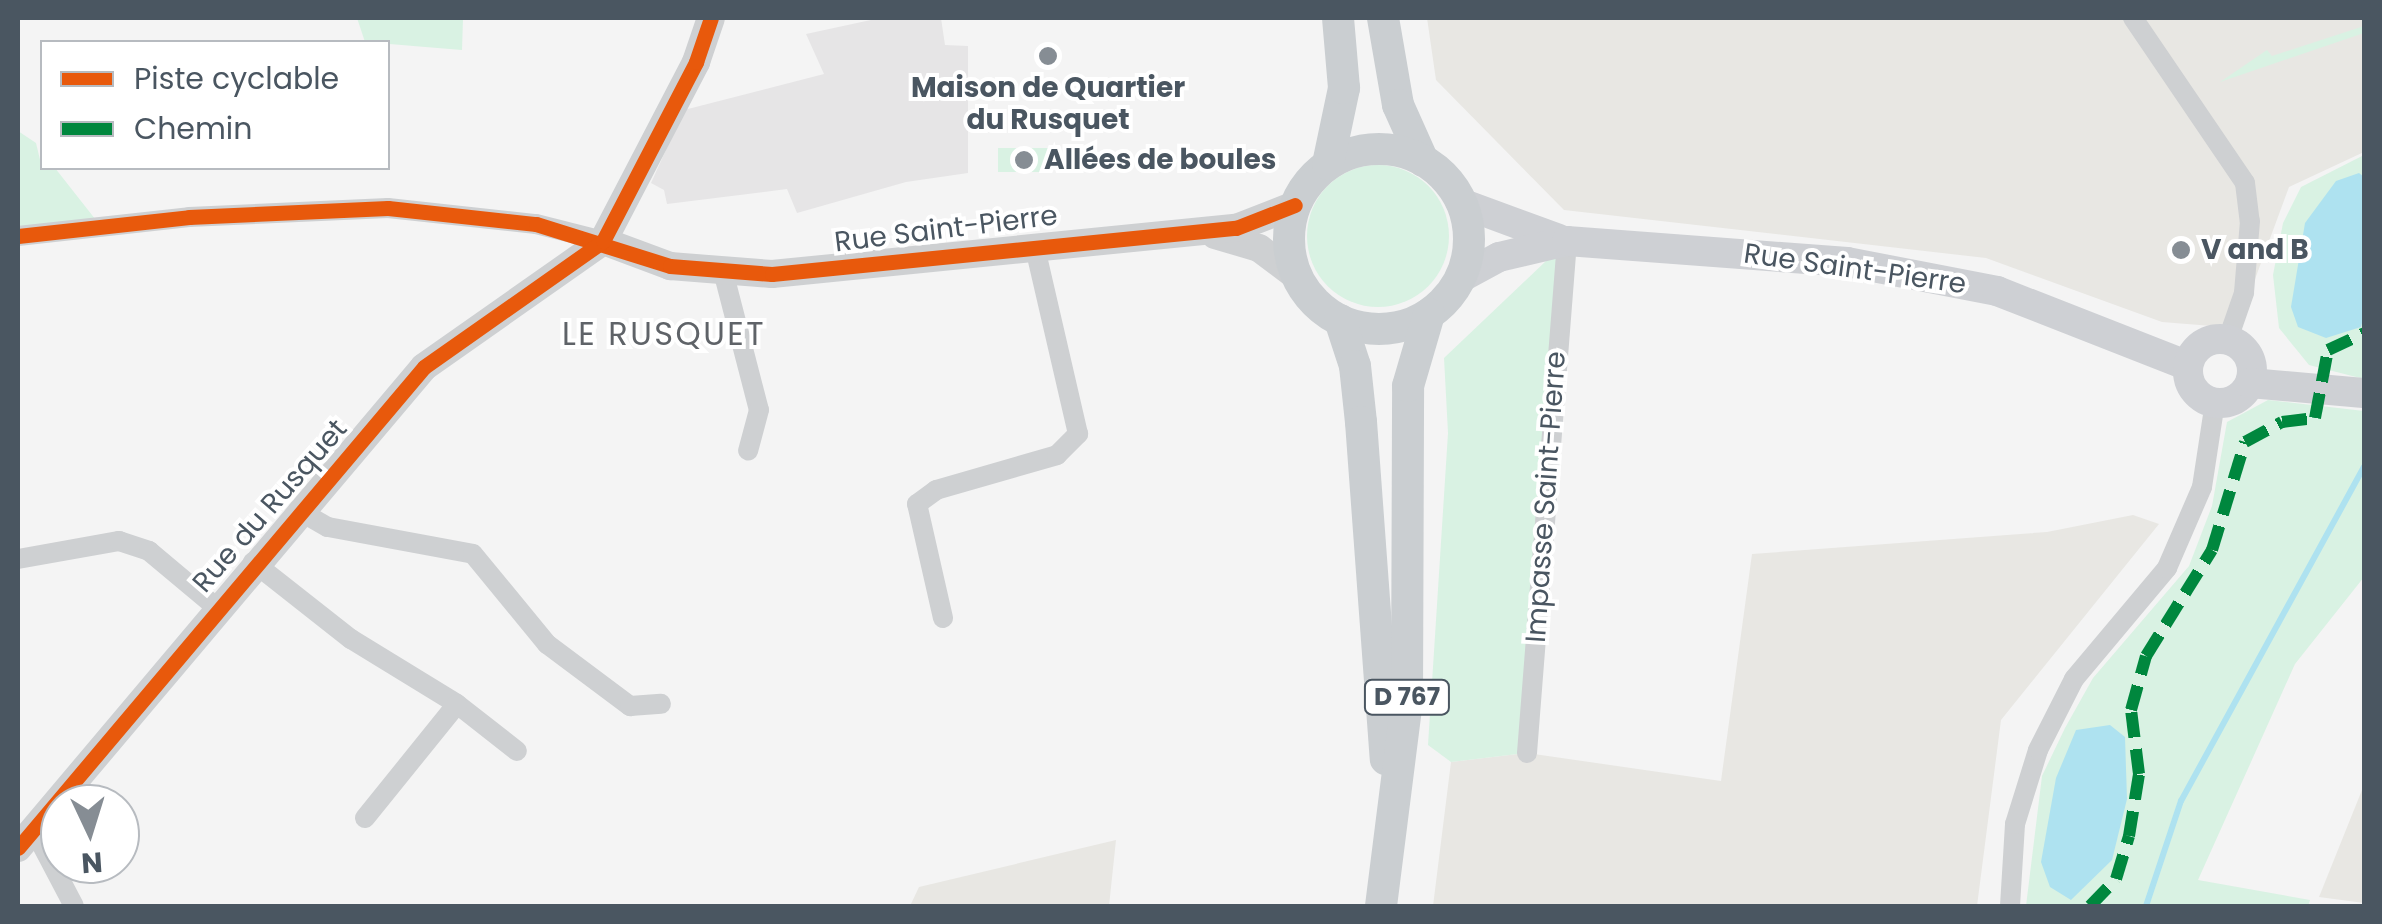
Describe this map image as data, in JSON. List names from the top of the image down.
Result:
{
  "streets": {
    "main road": ["Rue Saint-Pierre", "D 767"],
    "street": ["Impasse Saint-Pierre", "Rue du Rusquet"]
  },
  "crossings": [
    ["Rue Saint-Pierre", "Impasse Saint-Pierre"],
    ["Rue Saint-Pierre", "Rue du Rusquet"],
    ["Rue Saint-Pierre", "D 767"]
  ],
  "districts": ["LE RUSQUET"],
  "places": ["Maison de Quartier du Rusquet", "Allées de boules", "V and B"],
  "legend": ["Piste cyclable", "Chemin"],
  "north": "bottom"
}
